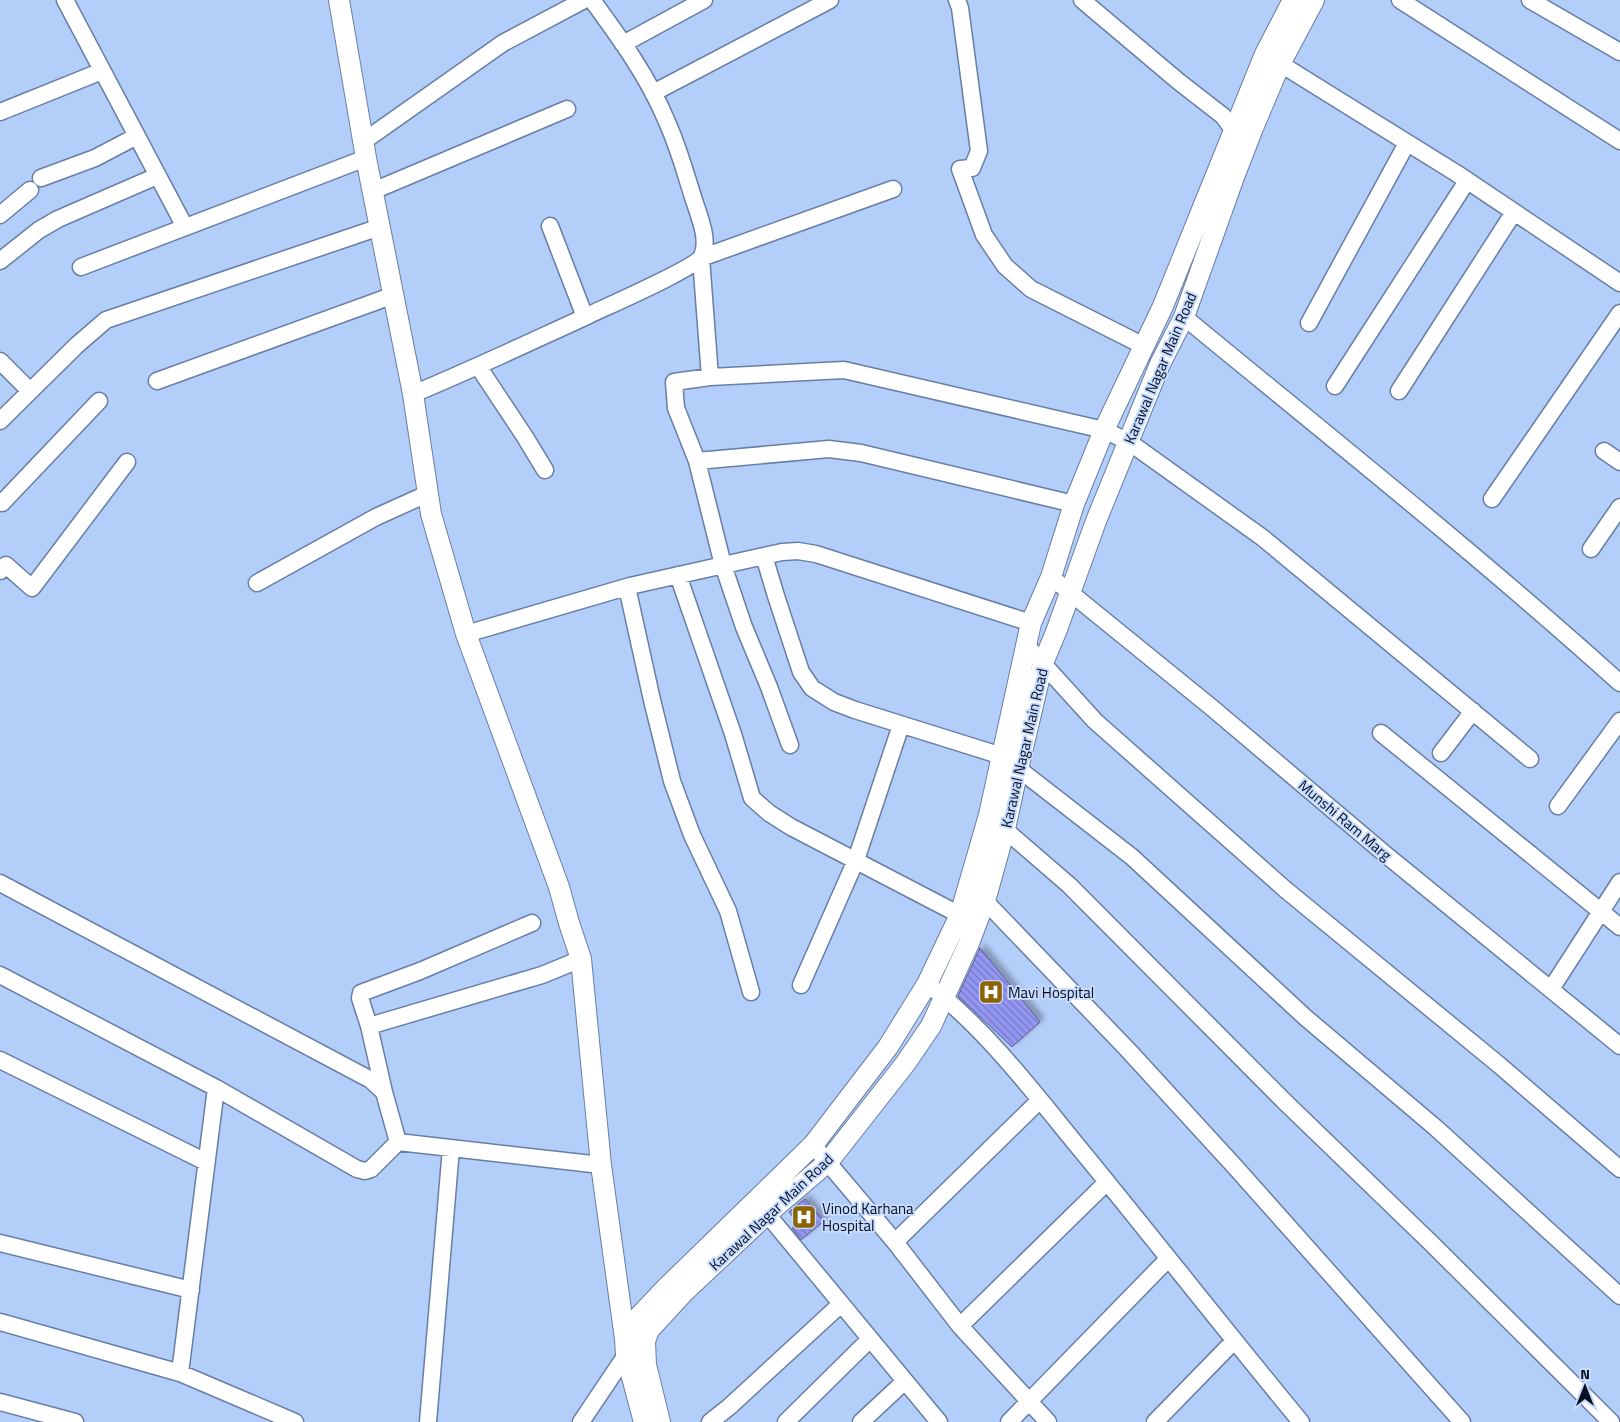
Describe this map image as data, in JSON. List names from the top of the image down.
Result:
{
  "streets": {
    "street": ["Karawal Nagar Main Road", "Munshi Ram Marg"]
  },
  "crossings": [
    ["Karawal Nagar Main Road", "Munshi Ram Marg"]
  ],
  "places": {
    "hospital": ["Mavi Hospital", "Vinod Karhana Hospital"]
  },
  "north": "top"
}
